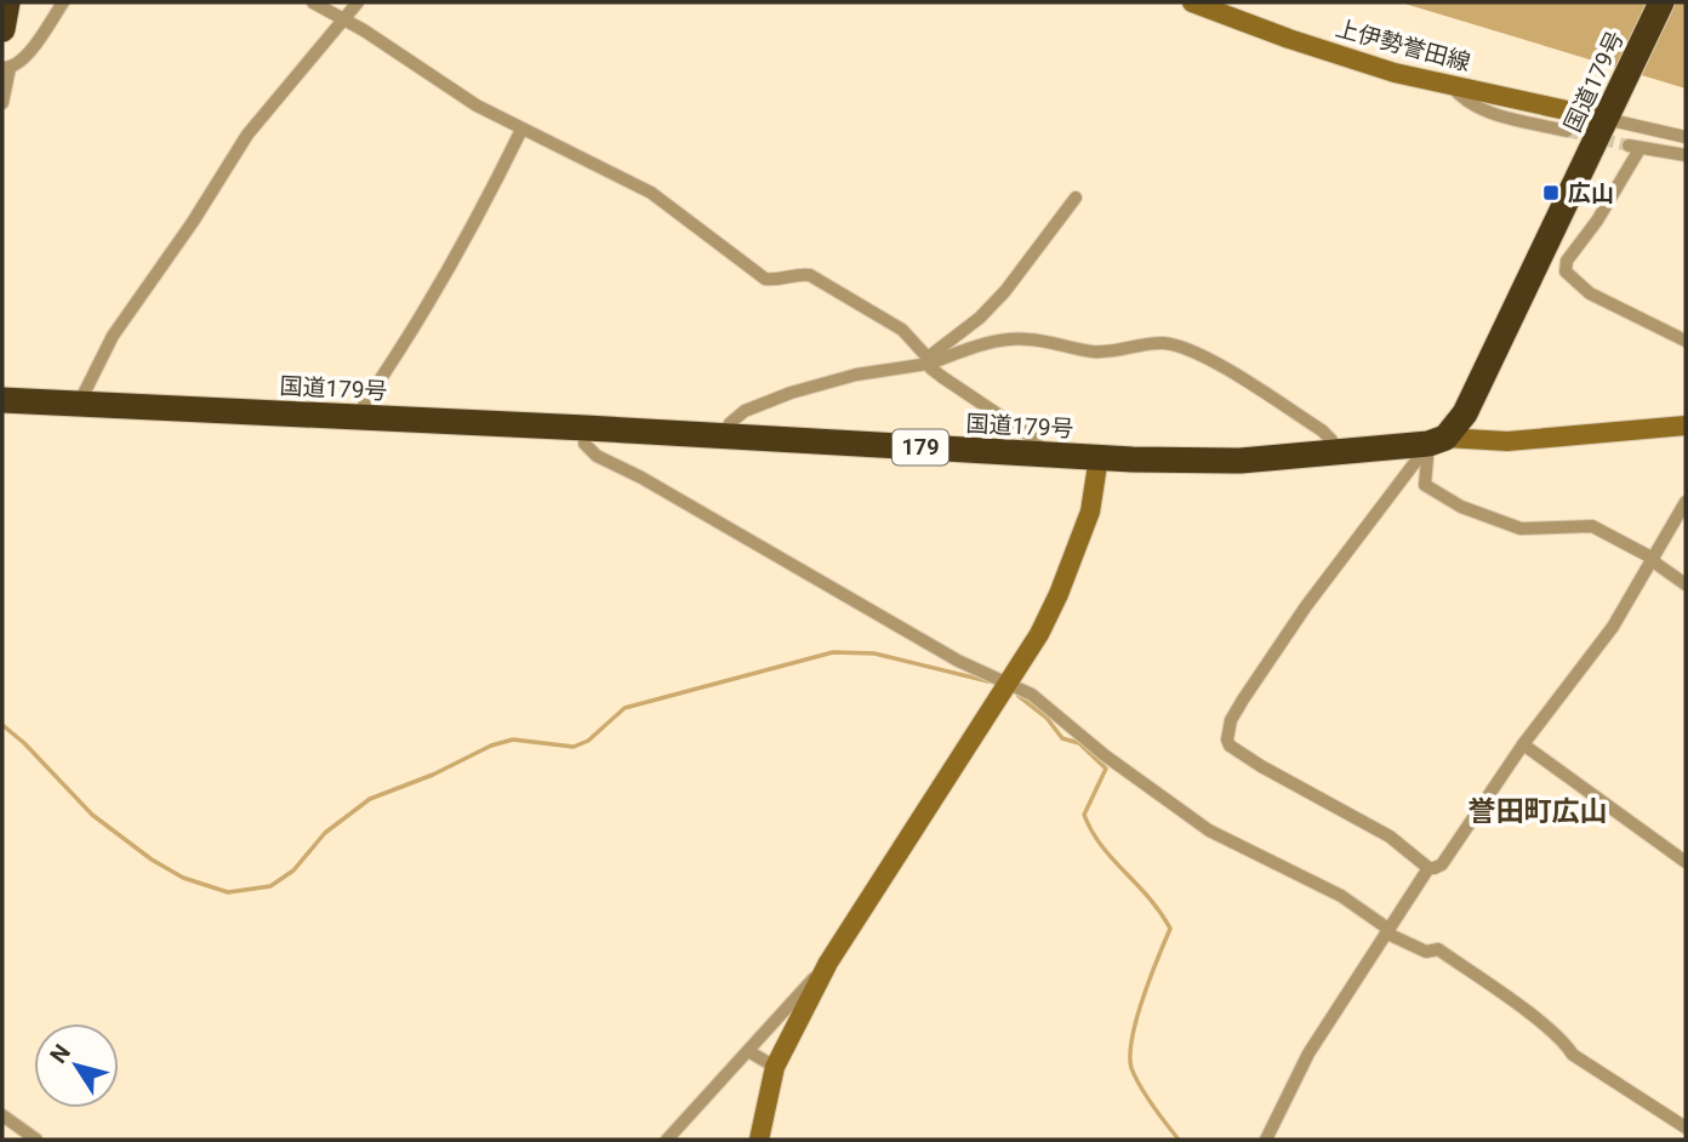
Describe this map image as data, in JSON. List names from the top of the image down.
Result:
{
  "streets": {
    "highway": ["国道179号", "179"],
    "street": ["上伊勢誉田線"]
  },
  "crossings": [
    ["上伊勢誉田線", "国道179号"]
  ],
  "districts": ["誉田町広山"],
  "places": {
    "transit": ["広山"]
  },
  "north": "top left"
}
